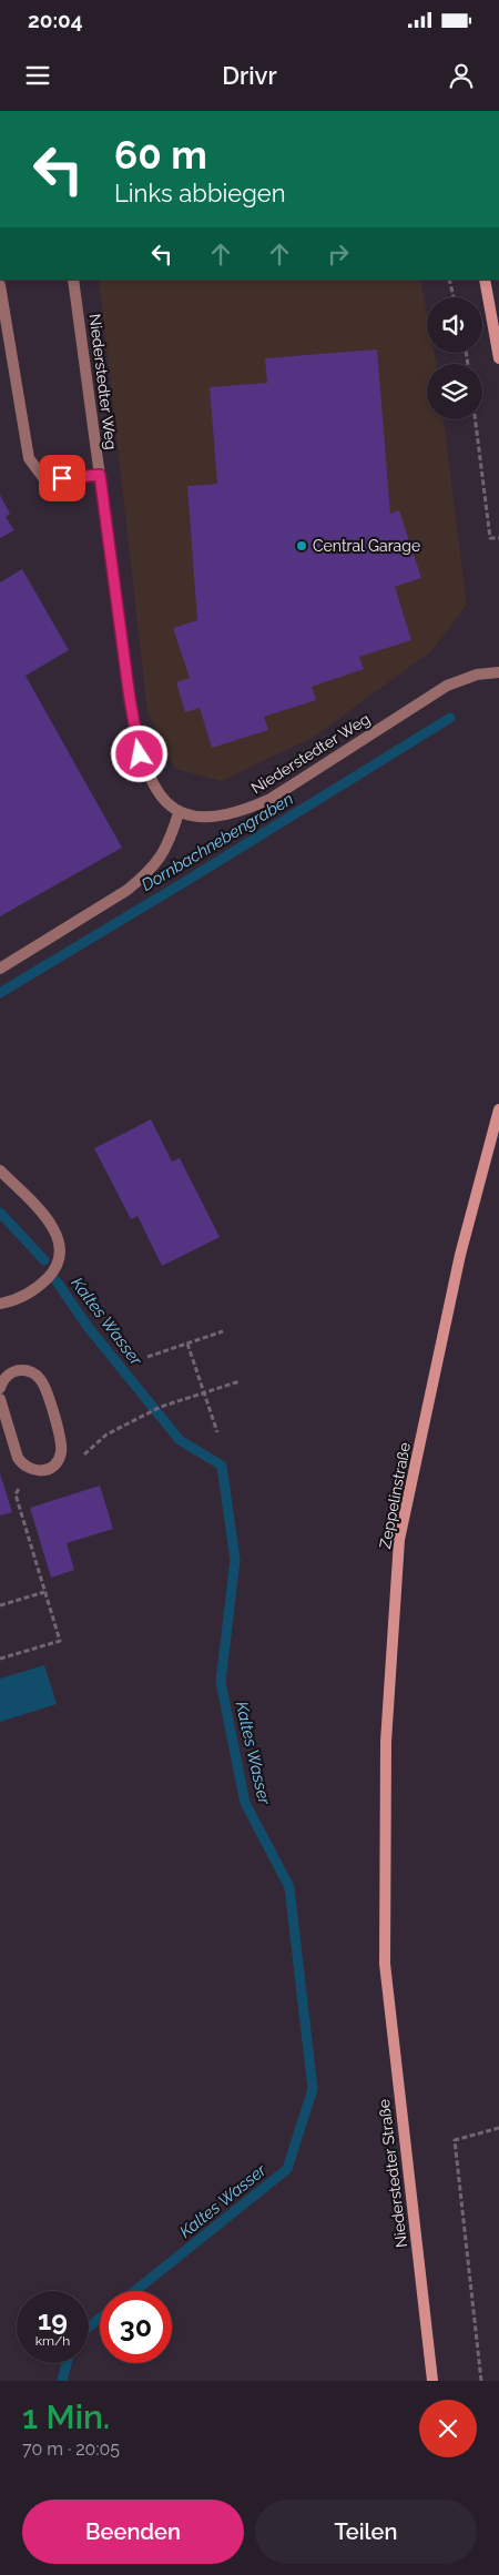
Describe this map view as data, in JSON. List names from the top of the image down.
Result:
{
  "streets": {
    "main road": ["Zeppelinstraße", "Niederstedter Straße"],
    "street": ["Niederstedter Weg"]
  },
  "crossings": [
    ["Zeppelinstraße", "Niederstedter Straße"]
  ],
  "water": ["Dornbachnebengraben", "Kaltes Wasser"],
  "places": ["Central Garage"],
  "page": {
    "status": "20:04",
    "header": "Drivr",
    "turn": ["60 m", "Links abbiegen"],
    "speed": "19 km/h",
    "limit": "30",
    "heading": ["1 Min.", "70 m · 20:05"],
    "buttons": ["Beenden", "Teilen"]
  }
}
